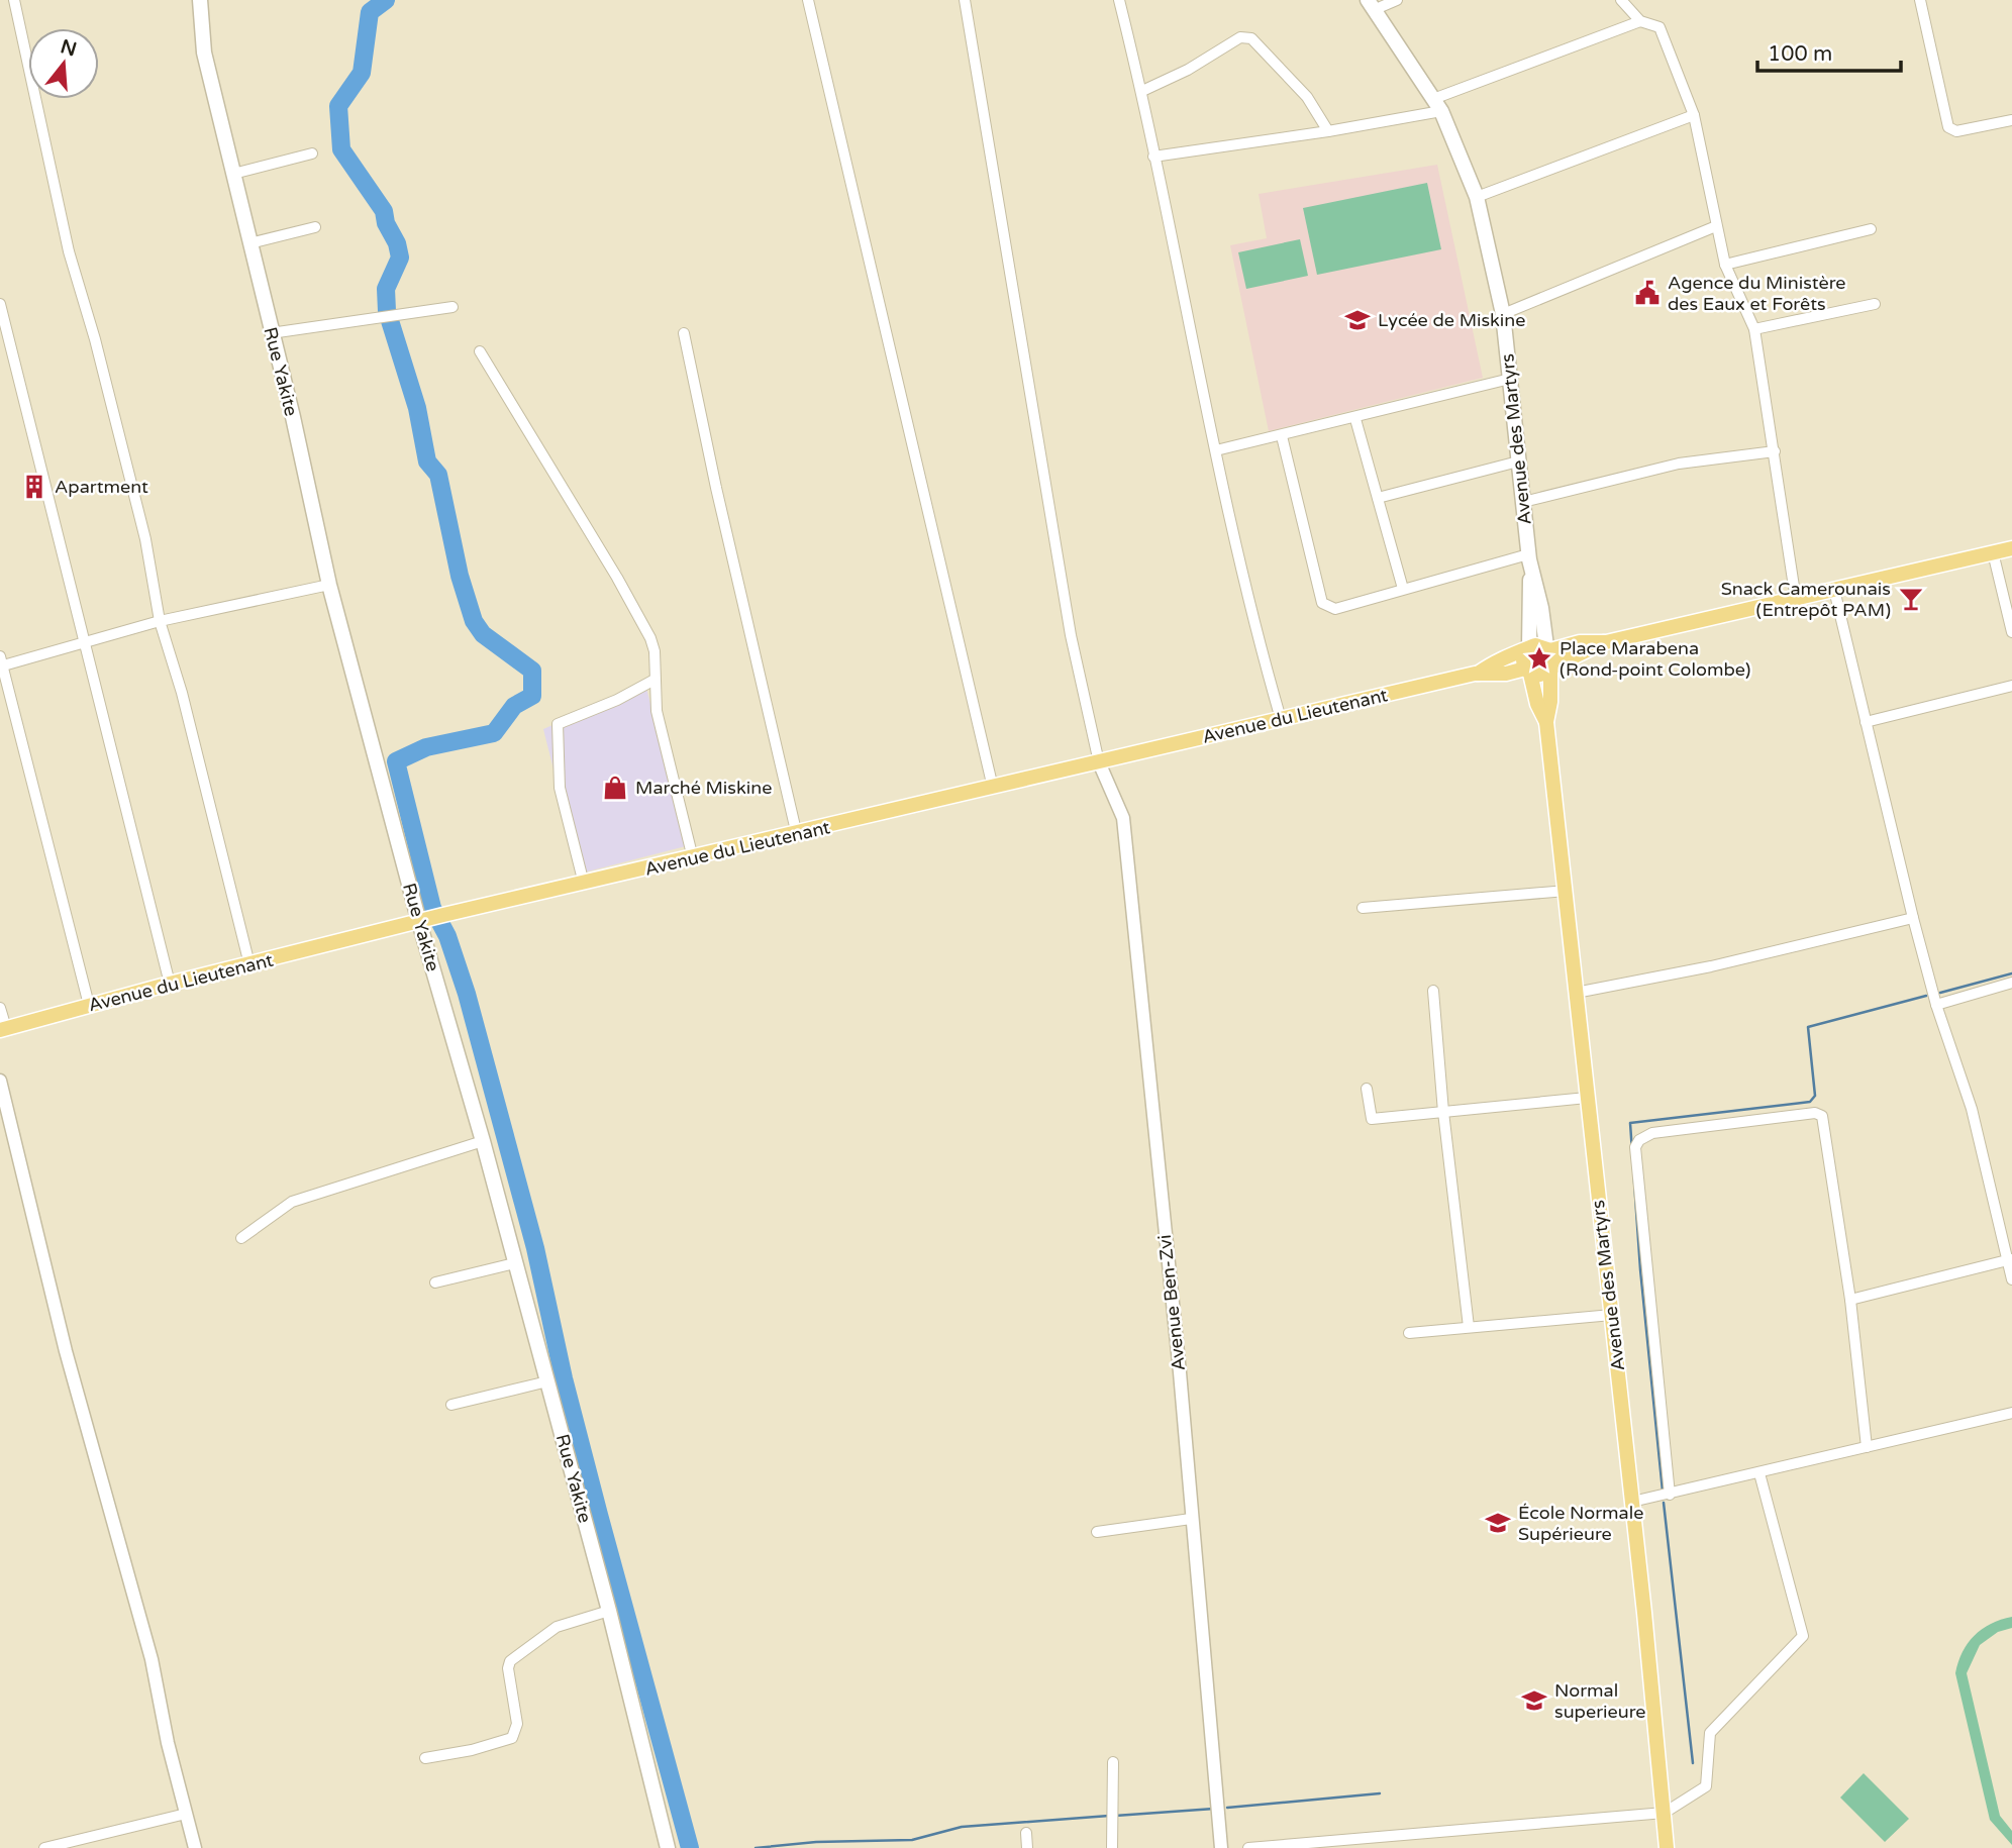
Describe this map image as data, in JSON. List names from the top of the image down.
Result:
{
  "streets": {
    "main road": ["Rue Yakite", "Avenue des Martyrs", "Avenue du Lieutenant"],
    "street": ["Avenue Ben-Zvi"]
  },
  "crossings": [
    ["Rue Yakite", "Avenue du Lieutenant"],
    ["Avenue des Martyrs", "Avenue du Lieutenant"],
    ["Avenue du Lieutenant", "Avenue Ben-Zvi"]
  ],
  "places": {
    "public building": ["Agence du Ministère des Eaux et Forêts"],
    "school or university": ["Lycée de Miskine", "École Normale Supérieure", "Normal superieure"],
    "building": ["Apartment"],
    "bar": ["Snack Camerounais (Entrepôt PAM)"],
    "place": ["Place Marabena (Rond-point Colombe)"],
    "shop": ["Marché Miskine"]
  },
  "scale_bar": "100 m",
  "north": "top"
}
